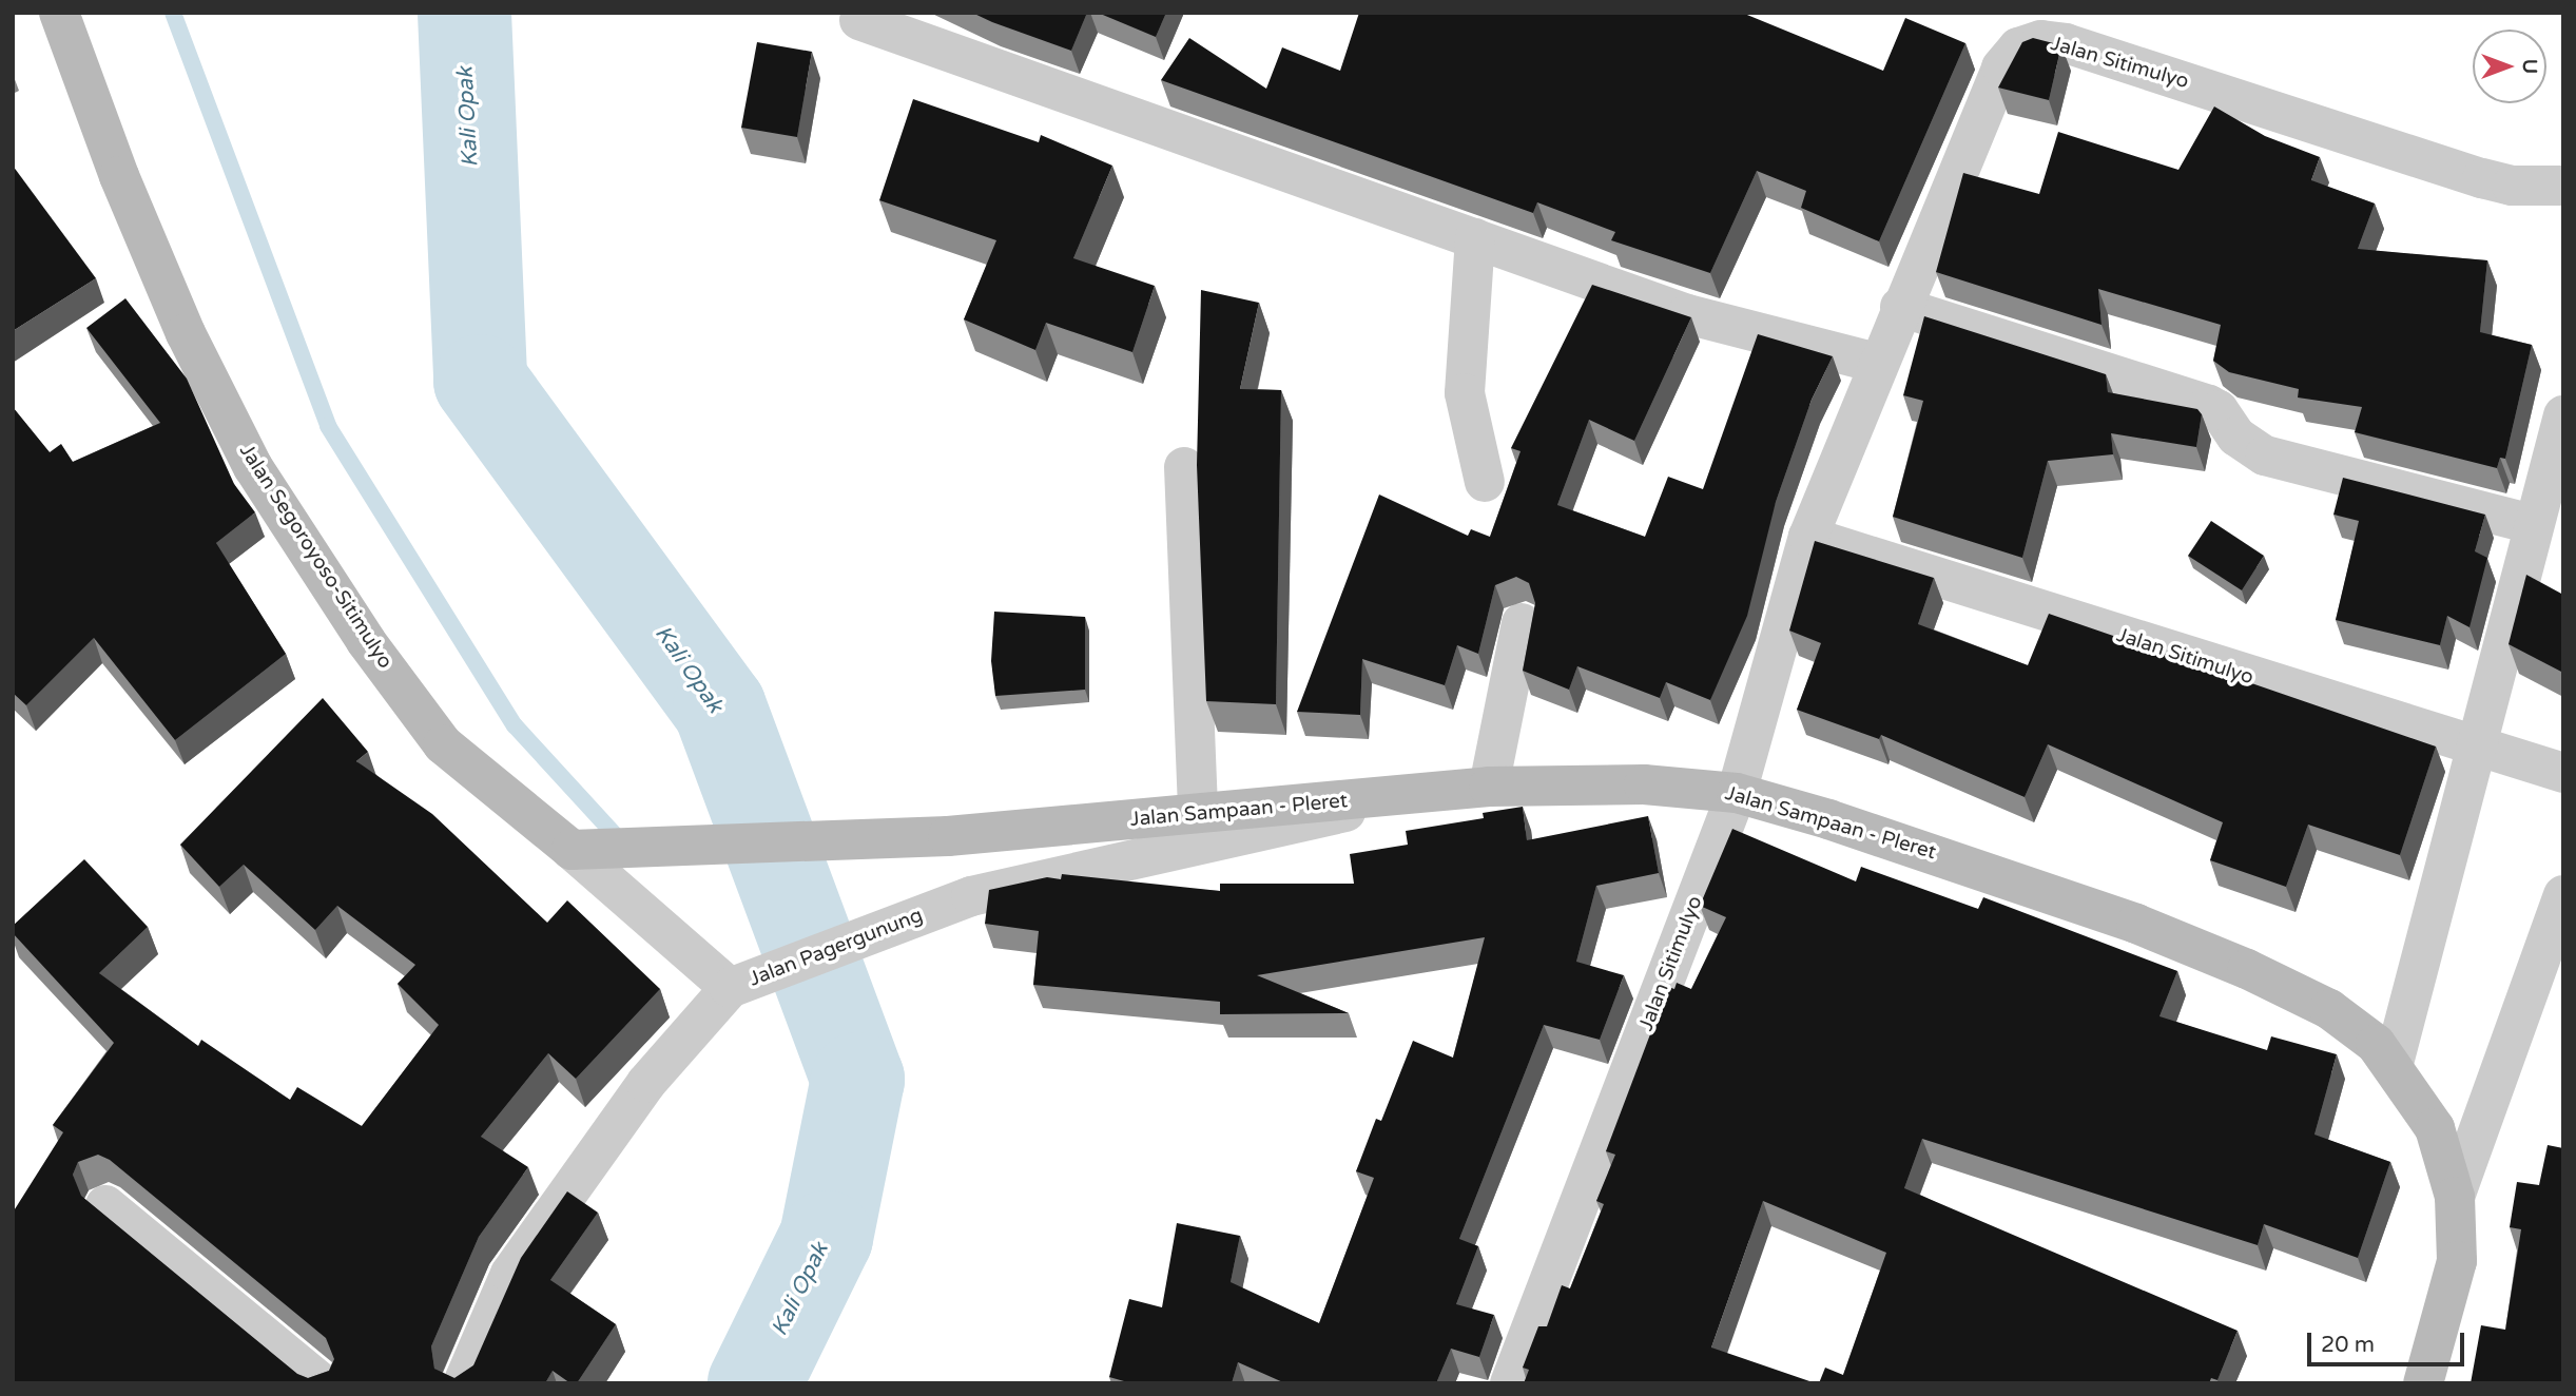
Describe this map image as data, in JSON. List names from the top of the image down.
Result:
{
  "streets": {
    "main road": ["Jalan Segoroyoso-Sitimulyo", "Jalan Sampaan - Pleret"],
    "street": ["Jalan Sitimulyo", "Jalan Pagergunung"]
  },
  "crossings": [
    ["Jalan Sitimulyo", "Jalan Sampaan - Pleret"],
    ["Jalan Segoroyoso-Sitimulyo", "Jalan Sampaan - Pleret"],
    ["Jalan Segoroyoso-Sitimulyo", "Jalan Pagergunung"],
    ["Jalan Sampaan - Pleret", "Jalan Pagergunung"]
  ],
  "water": ["Kali Opak"],
  "scale_bar": "20 m",
  "north": "right"
}
